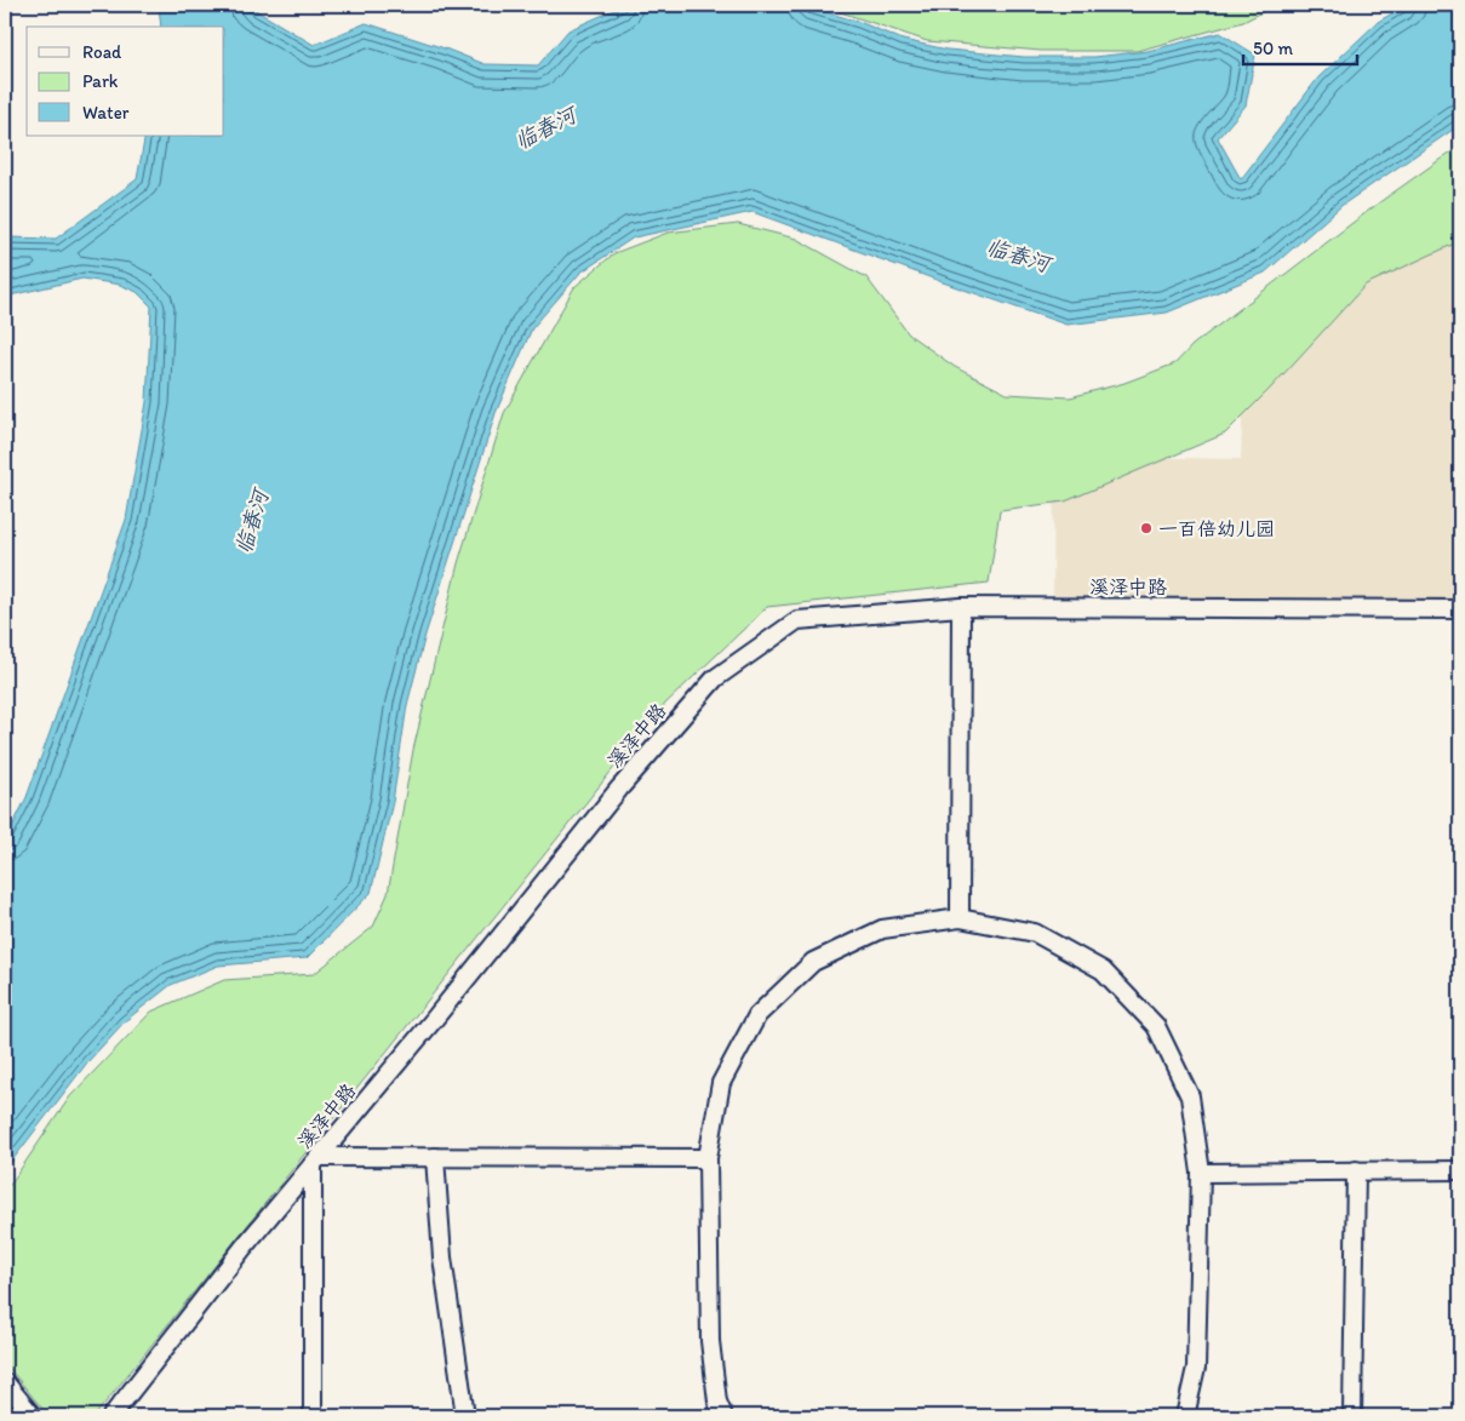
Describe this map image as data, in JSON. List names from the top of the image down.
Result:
{
  "streets": {
    "street": ["溪泽中路"]
  },
  "water": ["临春河"],
  "places": ["一百倍幼儿园"],
  "legend": ["Road", "Park", "Water"],
  "scale_bar": "50 m"
}
